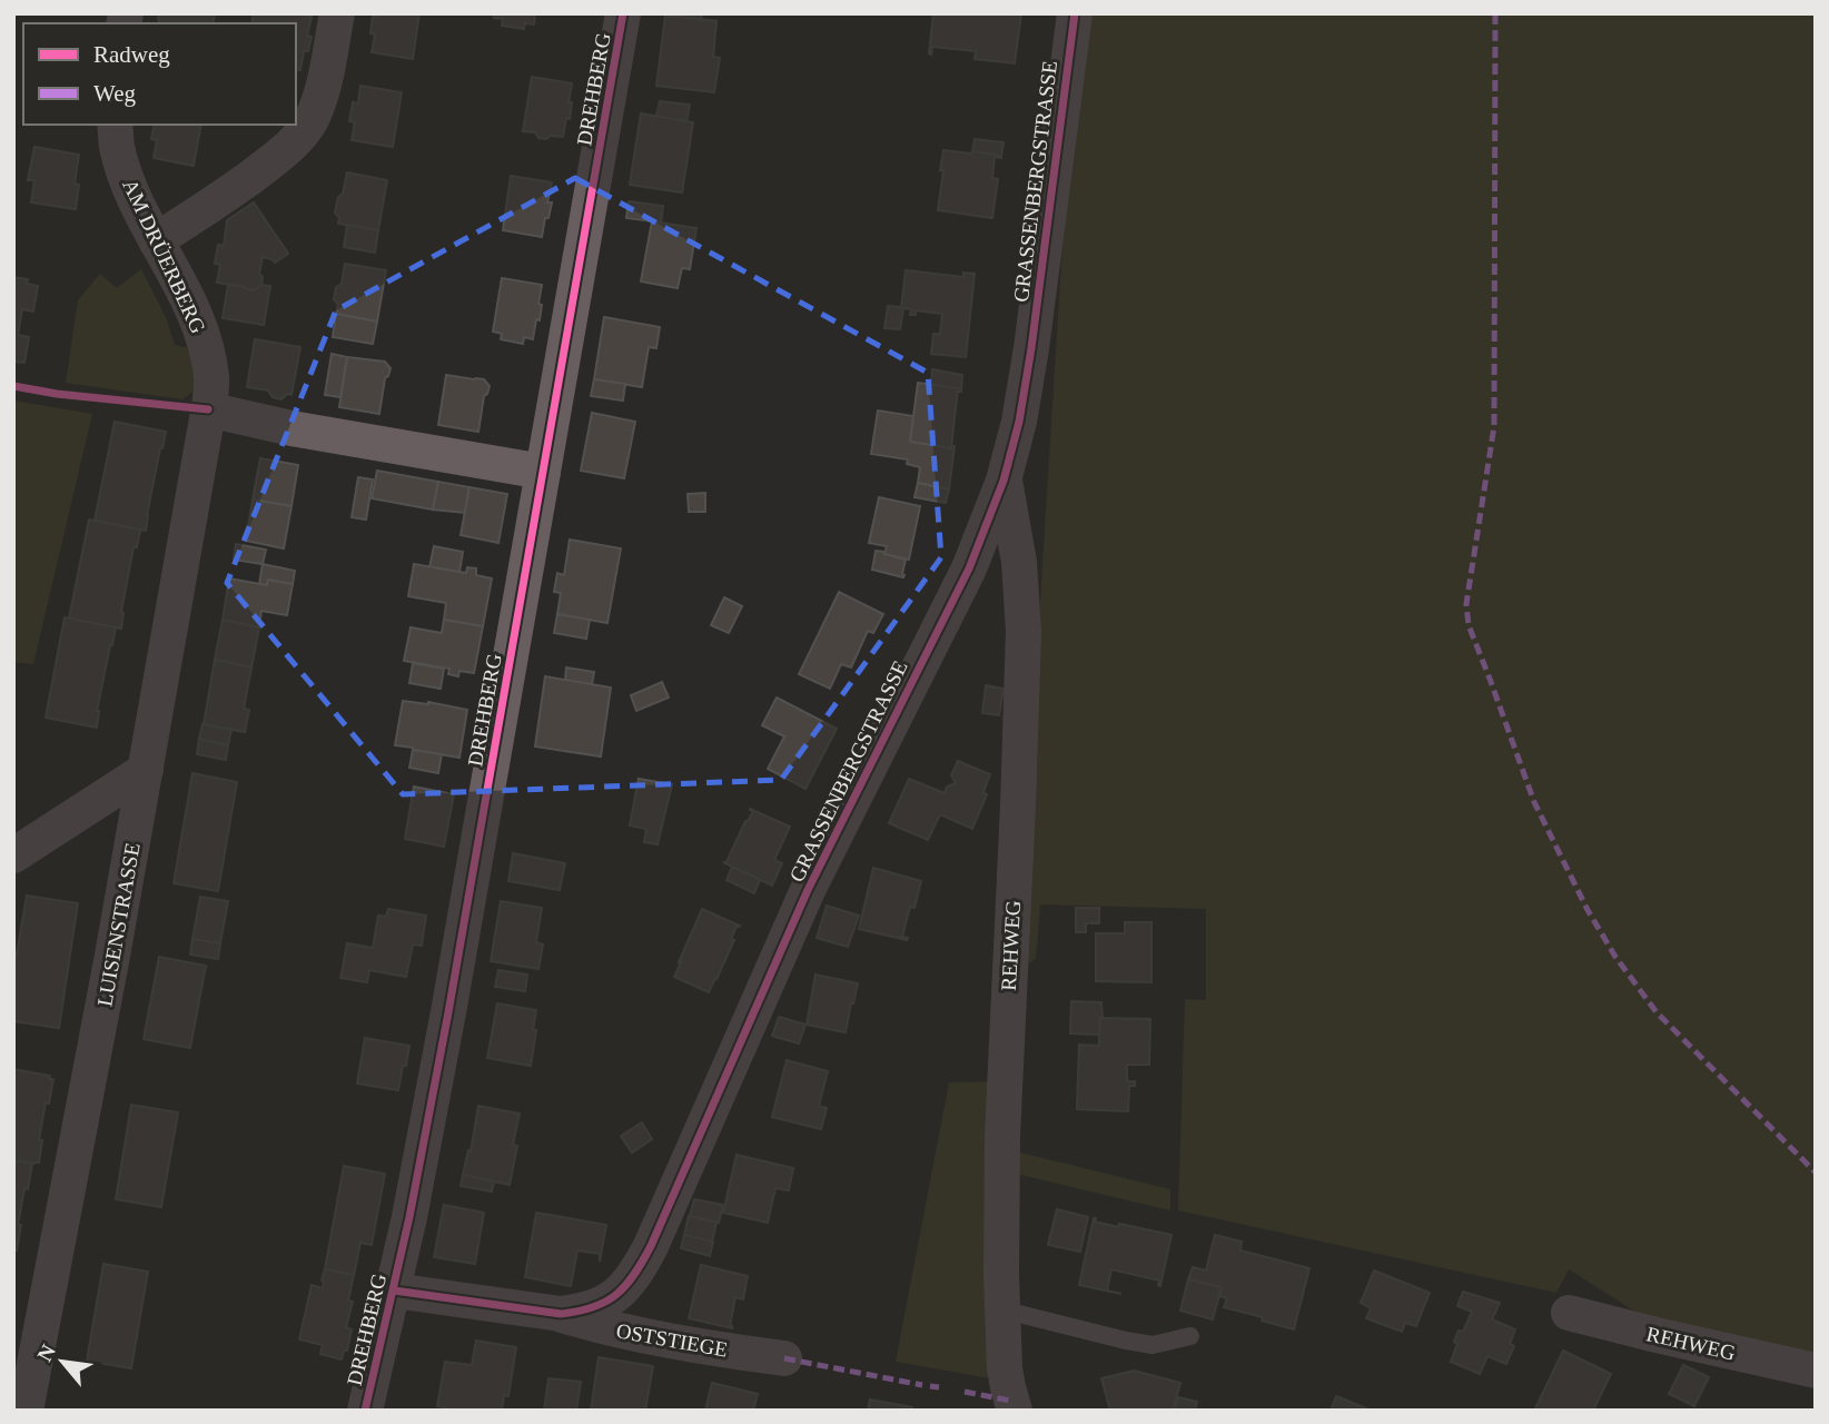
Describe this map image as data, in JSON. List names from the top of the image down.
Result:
{
  "streets": {
    "street": [
      "DREHBERG",
      "GRASSENBERGSTRASSE",
      "AM DRÜERBERG",
      "LUISENSTRASSE",
      "REHWEG",
      "OSTSTIEGE"
    ]
  },
  "crossings": [
    ["DREHBERG", "GRASSENBERGSTRASSE"],
    ["GRASSENBERGSTRASSE", "REHWEG"],
    ["GRASSENBERGSTRASSE", "OSTSTIEGE"],
    ["AM DRÜERBERG", "LUISENSTRASSE"]
  ],
  "legend": ["Radweg", "Weg"],
  "north": "top left"
}
